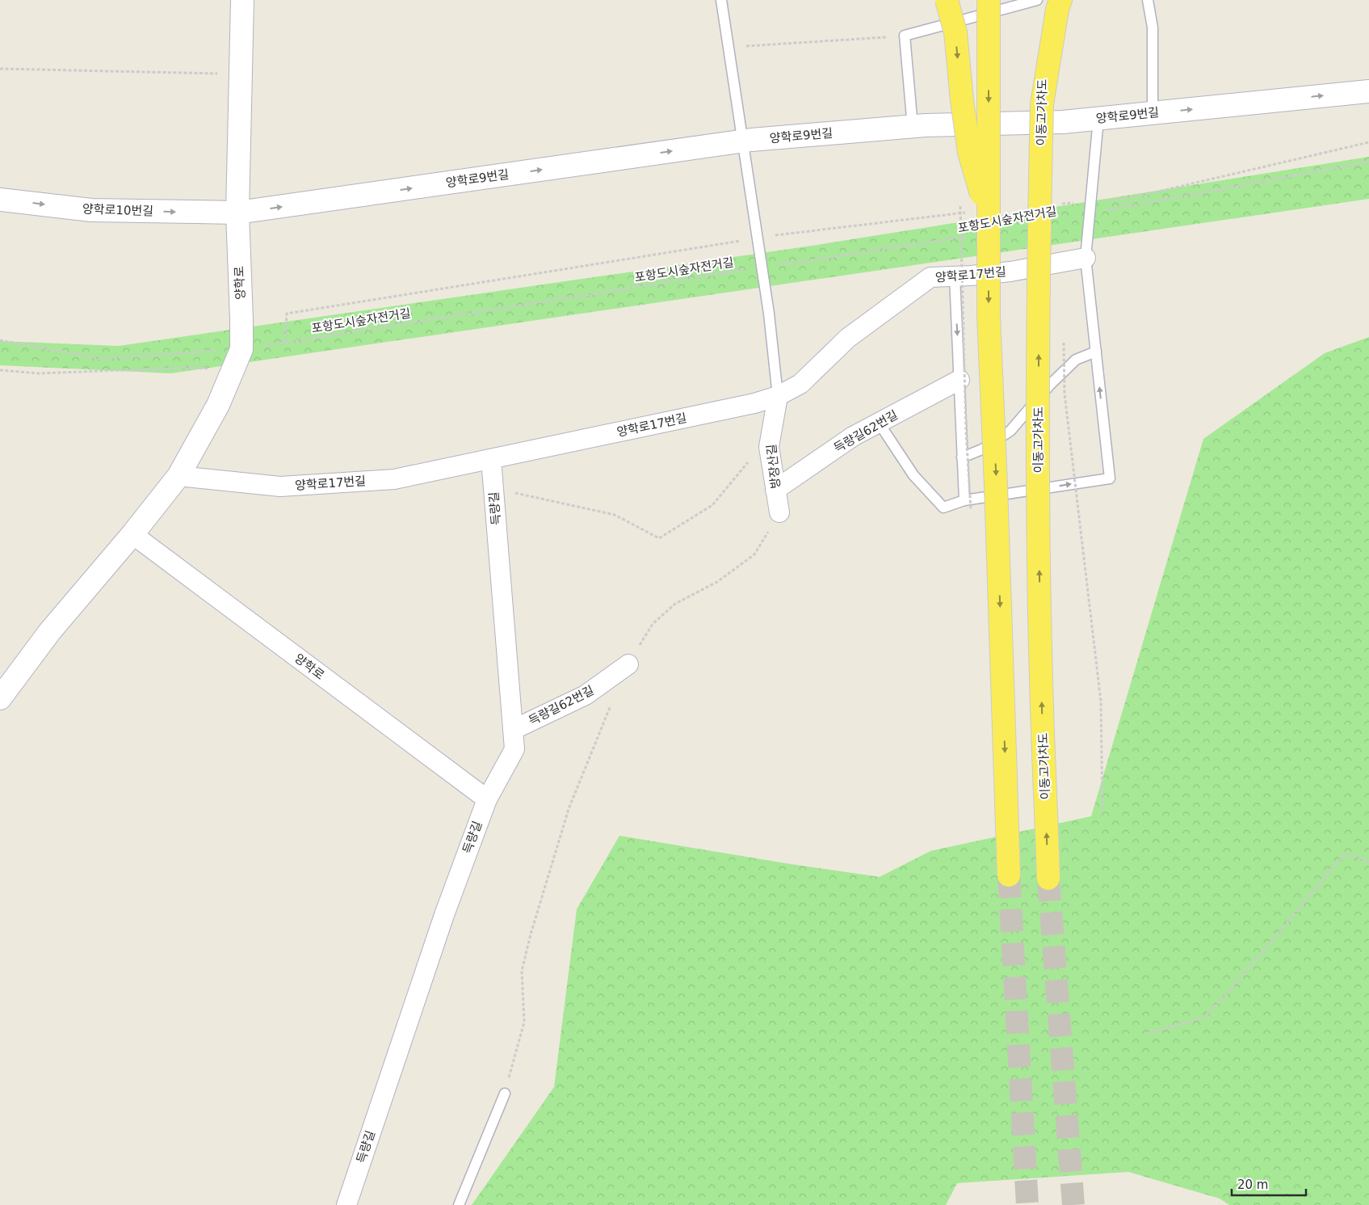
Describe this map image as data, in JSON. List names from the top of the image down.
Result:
{
  "streets": {
    "main road": [
      "이동고가차도",
      "양학로9번길",
      "양학로10번길",
      "양학로"
    ],
    "street": [
      "양학로17번길",
      "득량길62번길",
      "방장산길",
      "득량길"
    ],
    "path": ["포항도시숲자전거길"]
  },
  "crossings": [
    ["양학로9번길", "양학로10번길"],
    ["양학로9번길", "양학로"],
    ["양학로10번길", "양학로"],
    ["포항도시숲자전거길", "양학로"],
    ["양학로17번길", "양학로"],
    ["양학로17번길", "방장산길"],
    ["양학로17번길", "득량길"],
    ["양학로", "득량길"],
    ["득량길62번길", "방장산길"],
    ["득량길62번길", "득량길"]
  ],
  "one_way": ["양학로9번길", "양학로10번길"],
  "scale_bar": "20 m"
}
